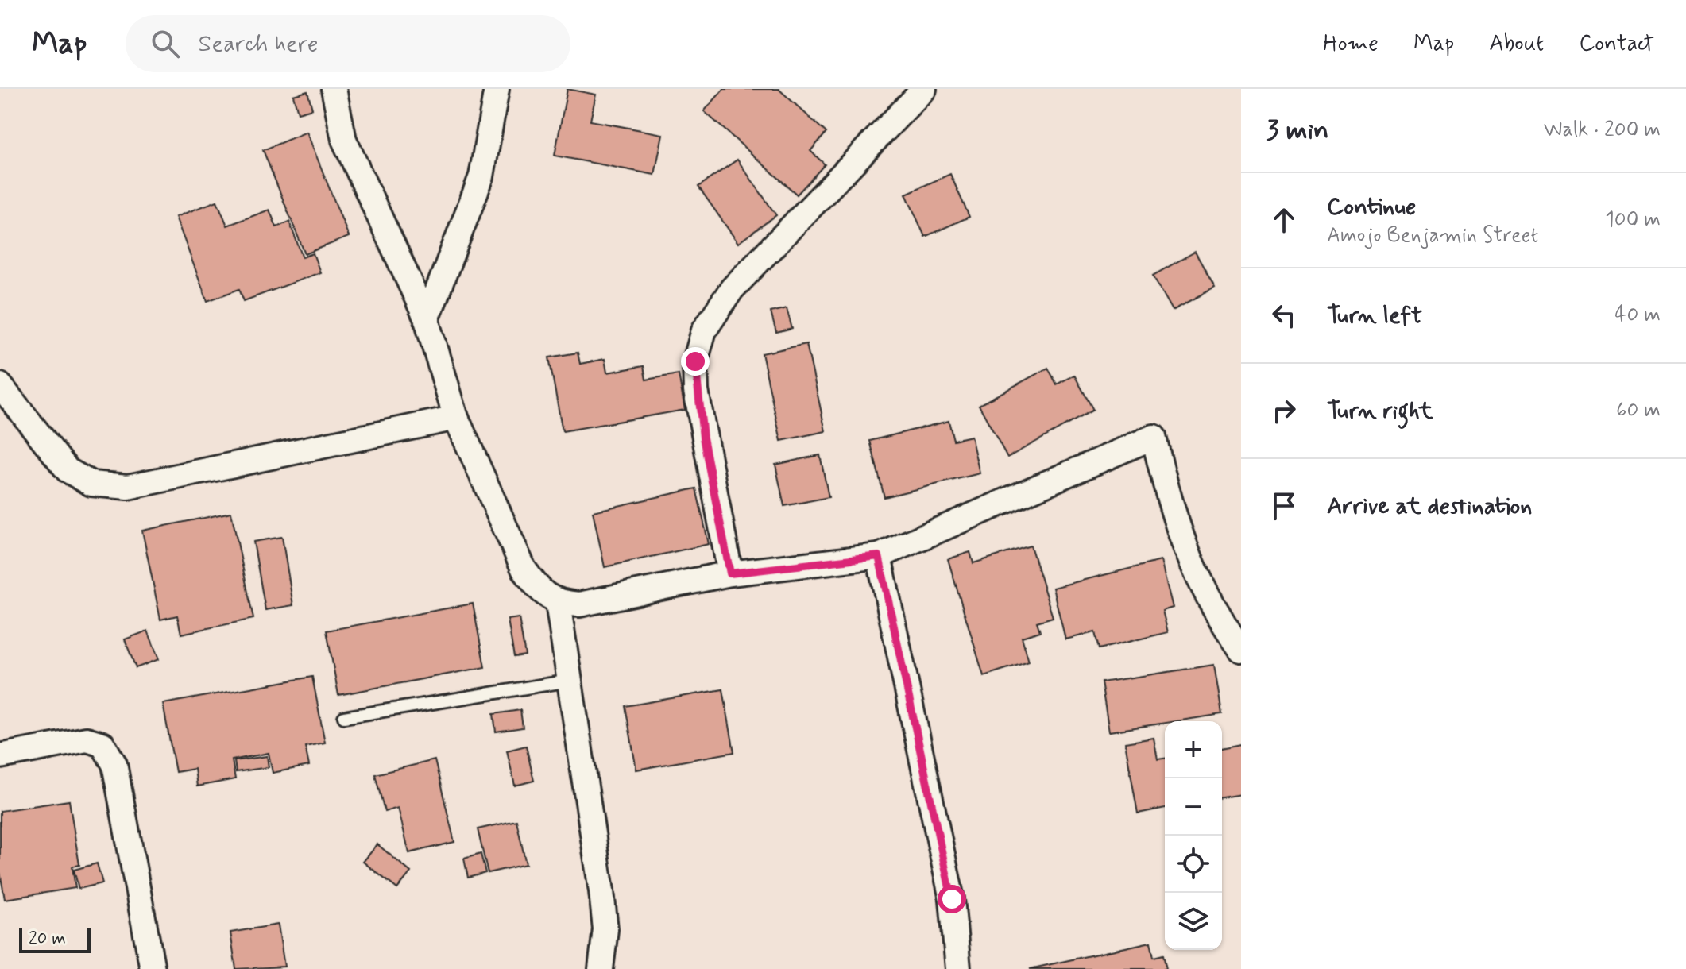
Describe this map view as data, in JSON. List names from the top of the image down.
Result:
{
  "scale_bar": "20 m",
  "page": {
    "header": "Map",
    "search": "Search here",
    "nav": [
      "Home",
      "Map",
      "About",
      "Contact"
    ],
    "heading": ["3 min", "Walk · 200 m"],
    "list": [
      ["Continue", "Amojo Benjamin Street", "100 m"],
      ["Turn left", "40 m"],
      ["Turn right", "60 m"],
      "Arrive at destination"
    ],
    "map_buttons": ["+", "−"],
    "scale": "20 m"
  }
}
